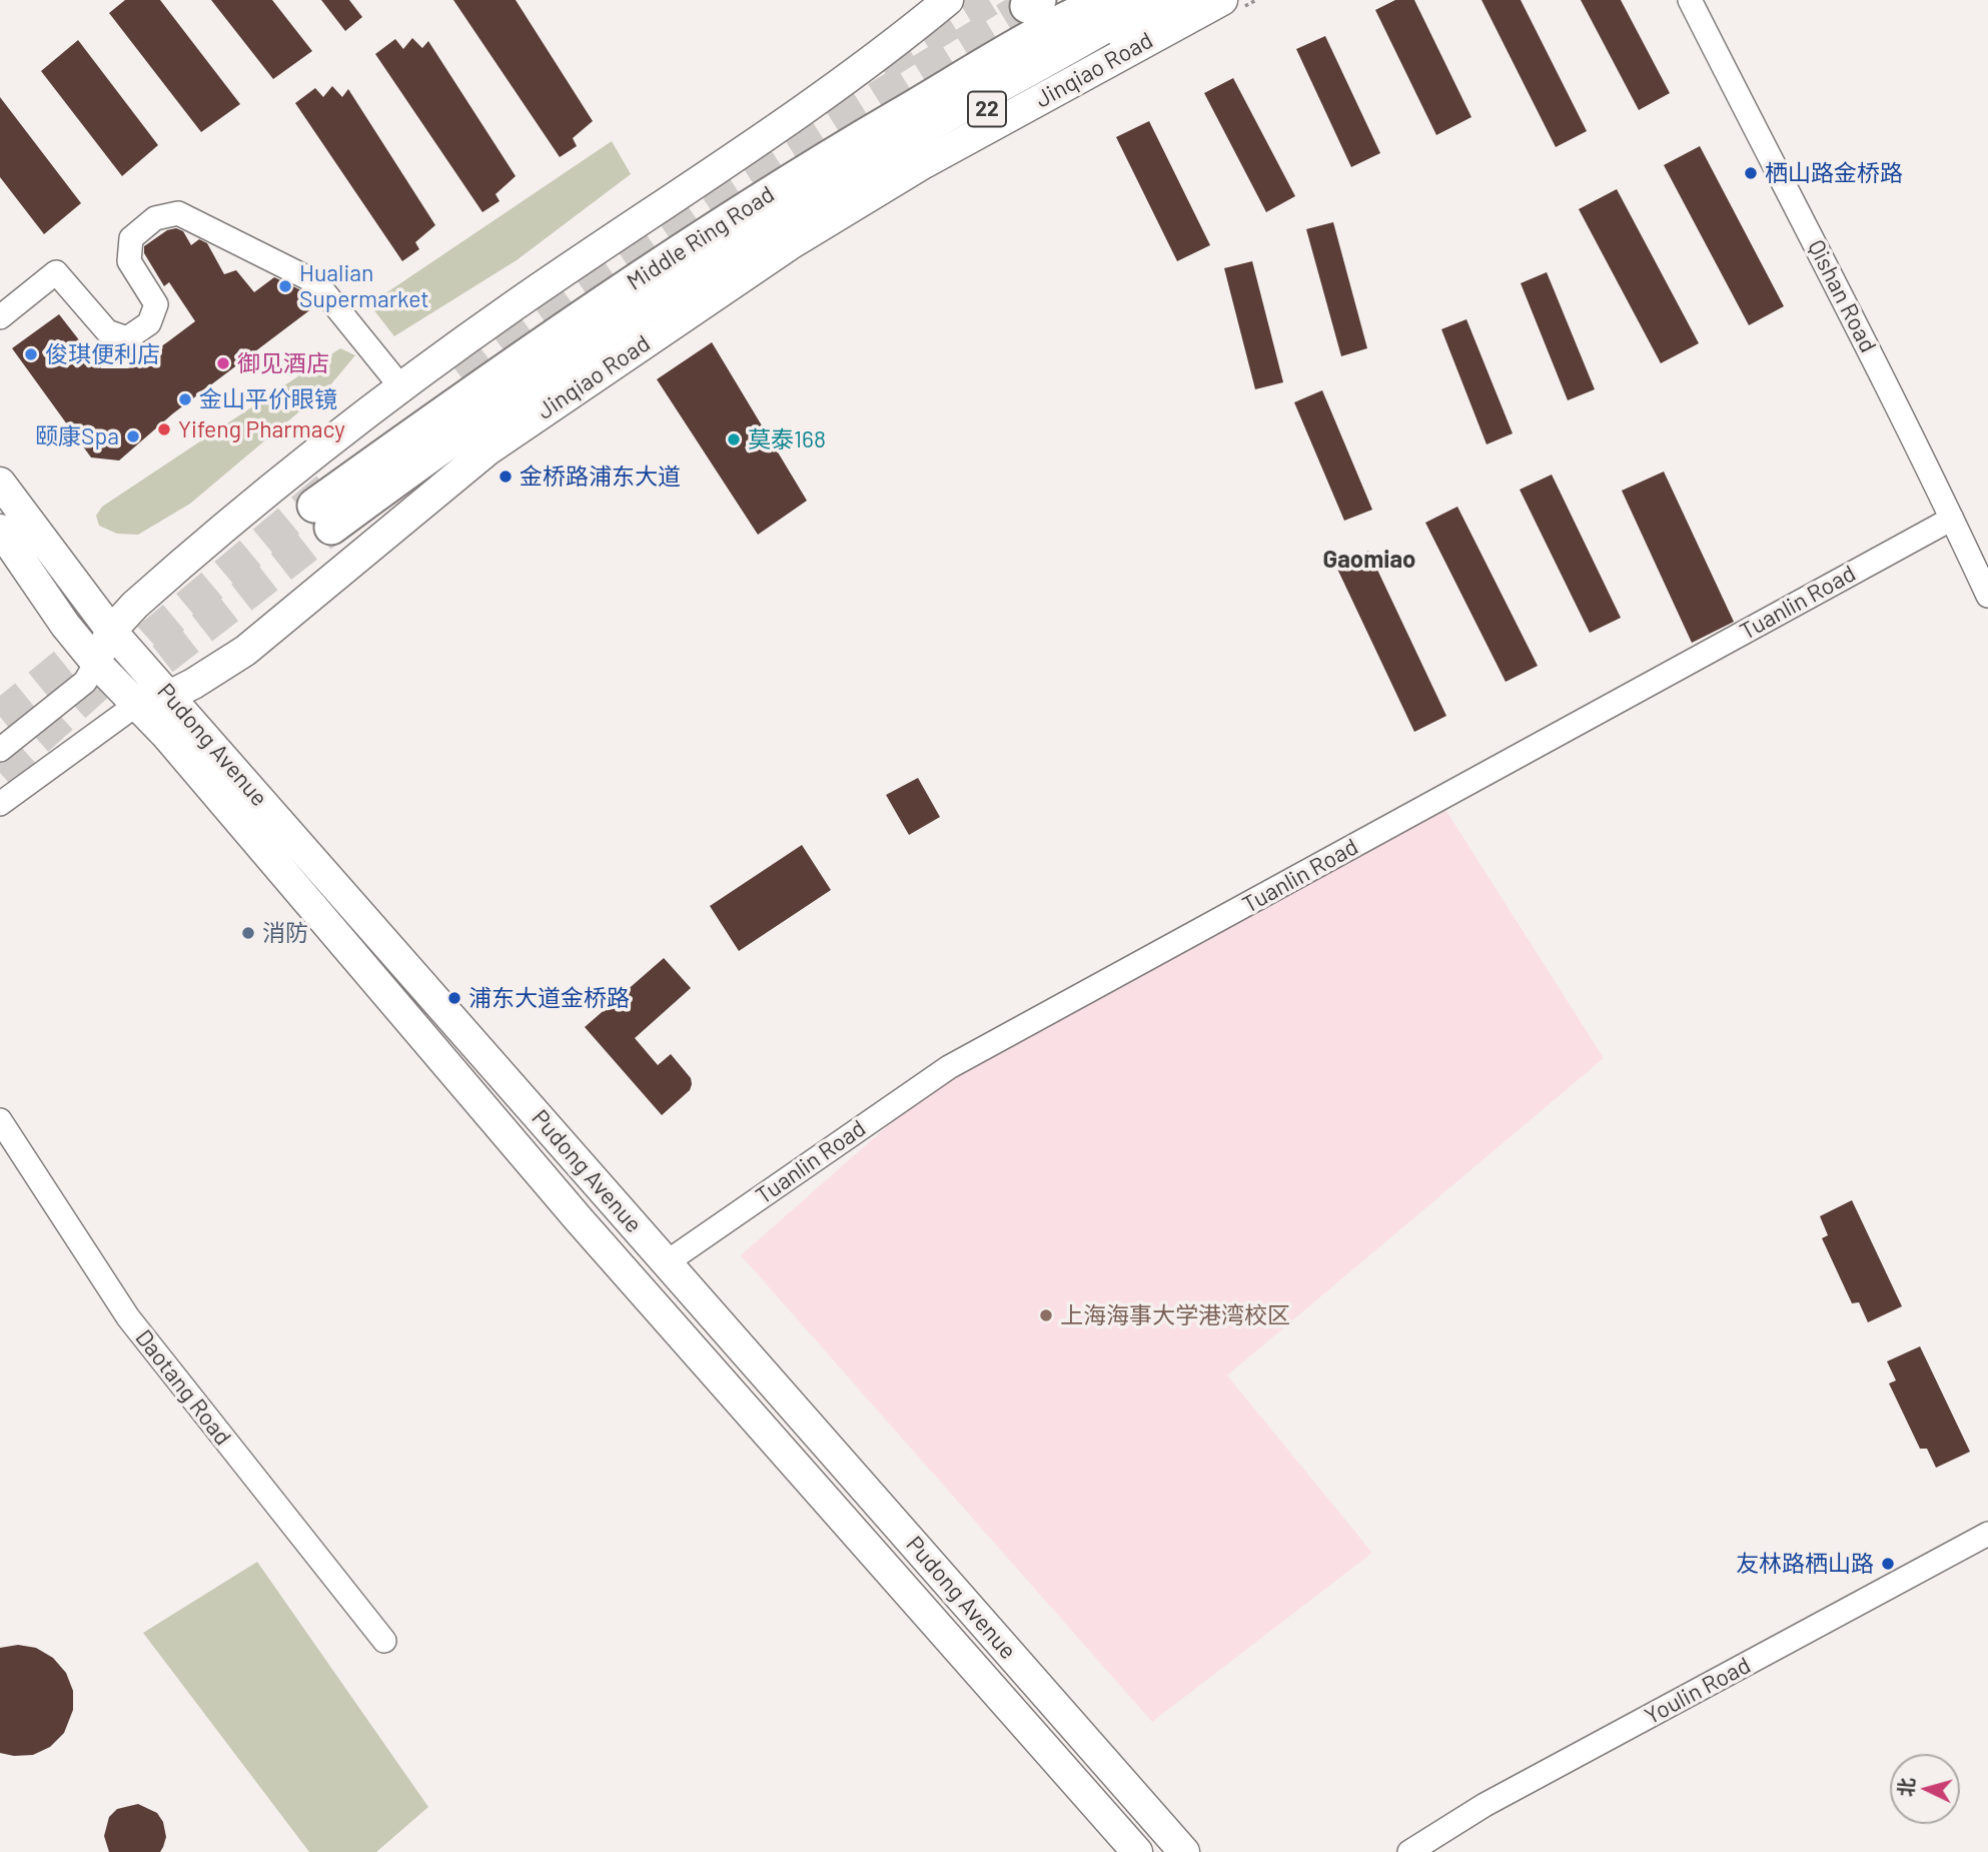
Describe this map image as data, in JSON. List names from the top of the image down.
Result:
{
  "streets": {
    "highway": ["22", "Middle Ring Road"],
    "main road": ["Jinqiao Road", "Pudong Avenue"],
    "street": [
      "Qishan Road",
      "Tuanlin Road",
      "Daotang Road",
      "Youlin Road"
    ]
  },
  "crossings": [
    ["Jinqiao Road", "Pudong Avenue"],
    ["22", "Middle Ring Road"],
    ["Qishan Road", "Tuanlin Road"],
    ["Tuanlin Road", "Pudong Avenue"]
  ],
  "districts": ["Gaomiao"],
  "places": [
    "栖山路金桥路",
    "Hualian Supermarket",
    "俊琪便利店",
    "御见酒店",
    "金山平价眼镜",
    "Yifeng Pharmacy",
    "颐康Spa",
    "莫泰168",
    "金桥路浦东大道",
    "消防",
    "浦东大道金桥路",
    "上海海事大学港湾校区",
    "友林路栖山路"
  ],
  "north": "left"
}
